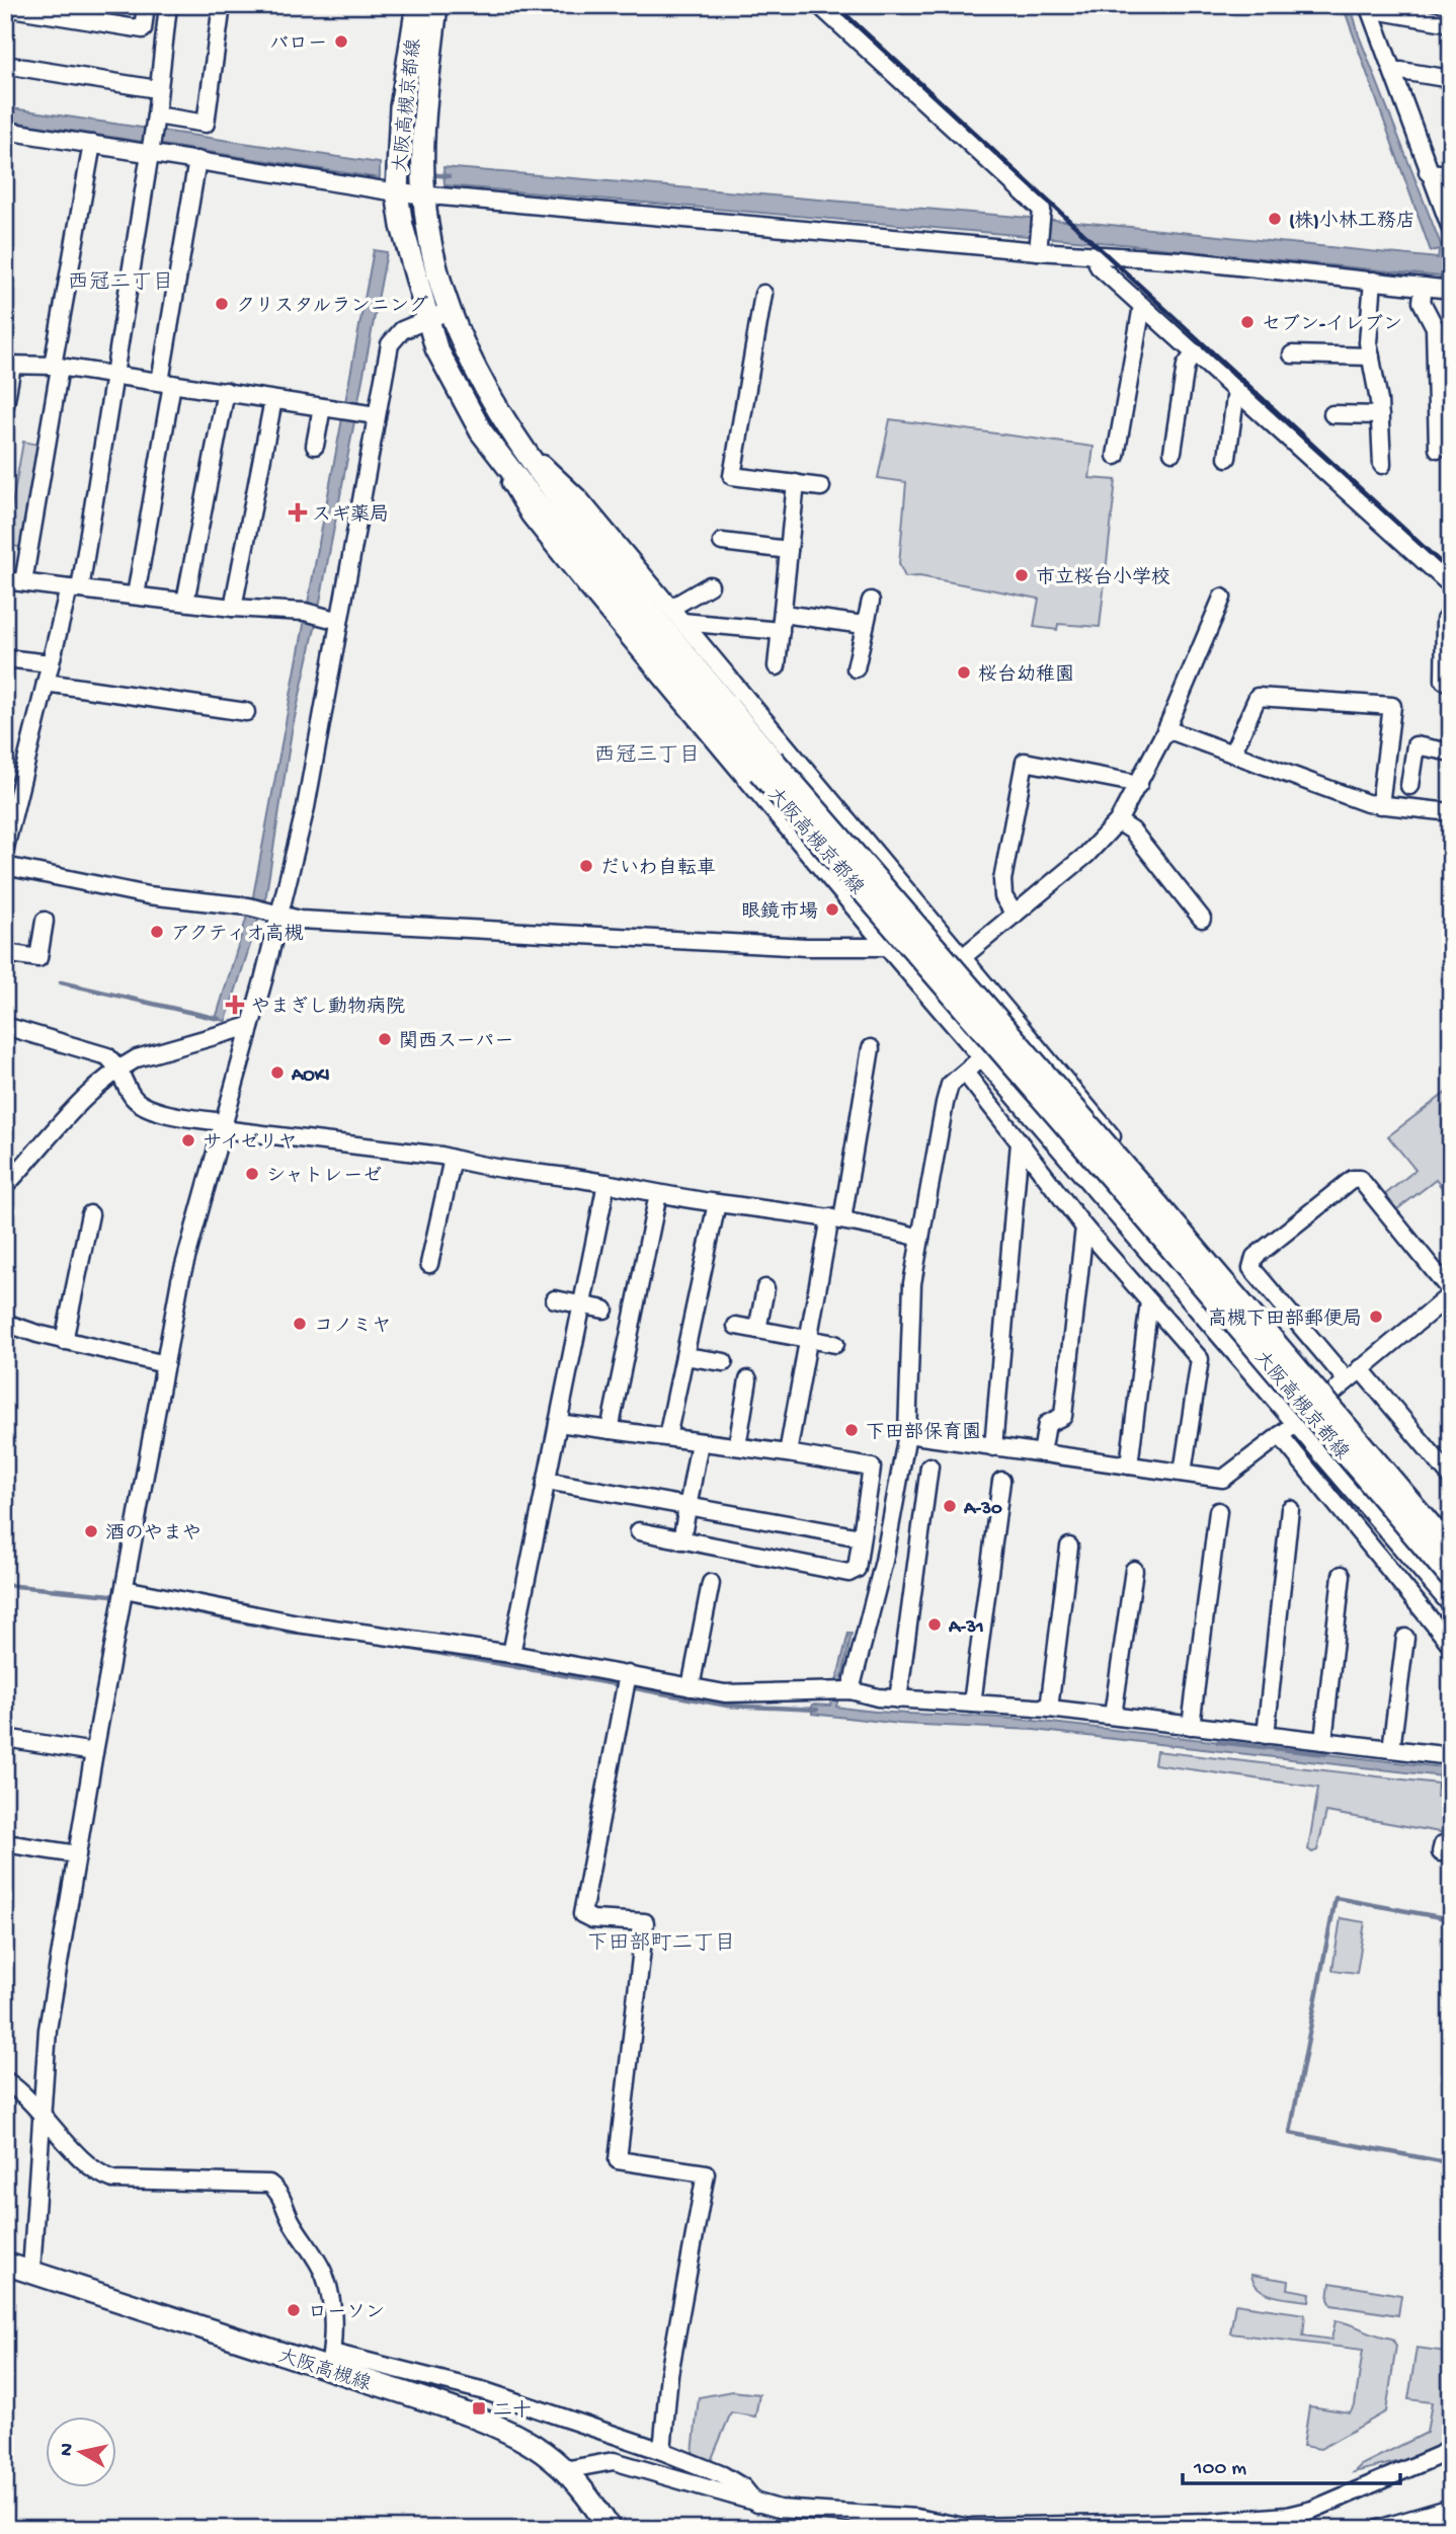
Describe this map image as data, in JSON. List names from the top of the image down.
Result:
{
  "streets": {
    "main road": ["大阪高槻京都線", "大阪高槻線"]
  },
  "districts": ["西冠二丁目", "西冠三丁目", "下田部町二丁目"],
  "places": {
    "other": [
      "バロー",
      "(株)小林工務店",
      "クリスタルランニング",
      "セブン-イレブン",
      "市立桜台小学校",
      "桜台幼稚園",
      "だいわ自転車",
      "眼鏡市場",
      "アクティオ高槻",
      "関西スーパー",
      "AOKI",
      "サイゼリヤ",
      "シャトレーゼ",
      "高槻下田部郵便局",
      "コノミヤ",
      "下田部保育園",
      "A-30",
      "酒のやまや",
      "A-31",
      "ローソン"
    ],
    "health": ["スギ薬局", "やまぎし動物病院"],
    "transit": ["二十"]
  },
  "scale_bar": "100 m",
  "north": "left"
}
